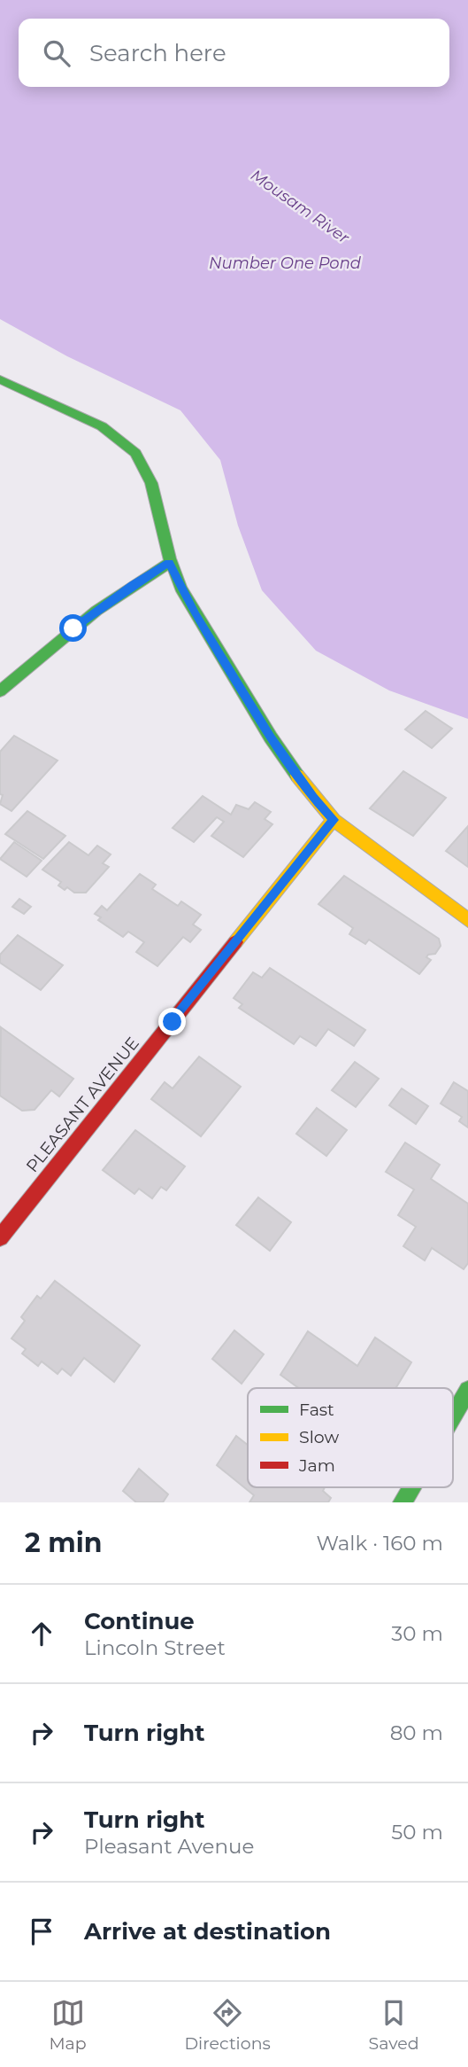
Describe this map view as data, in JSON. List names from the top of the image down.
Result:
{
  "streets": {
    "street": ["PLEASANT AVENUE"]
  },
  "water": ["Mousam River", "Number One Pond"],
  "legend": ["Fast", "Slow", "Jam"],
  "page": {
    "search": "Search here",
    "heading": ["2 min", "Walk · 160 m"],
    "list": [
      ["Continue", "Lincoln Street", "30 m"],
      ["Turn right", "80 m"],
      ["Turn right", "Pleasant Avenue", "50 m"],
      "Arrive at destination"
    ],
    "nav": ["Map", "Directions", "Saved"]
  }
}
